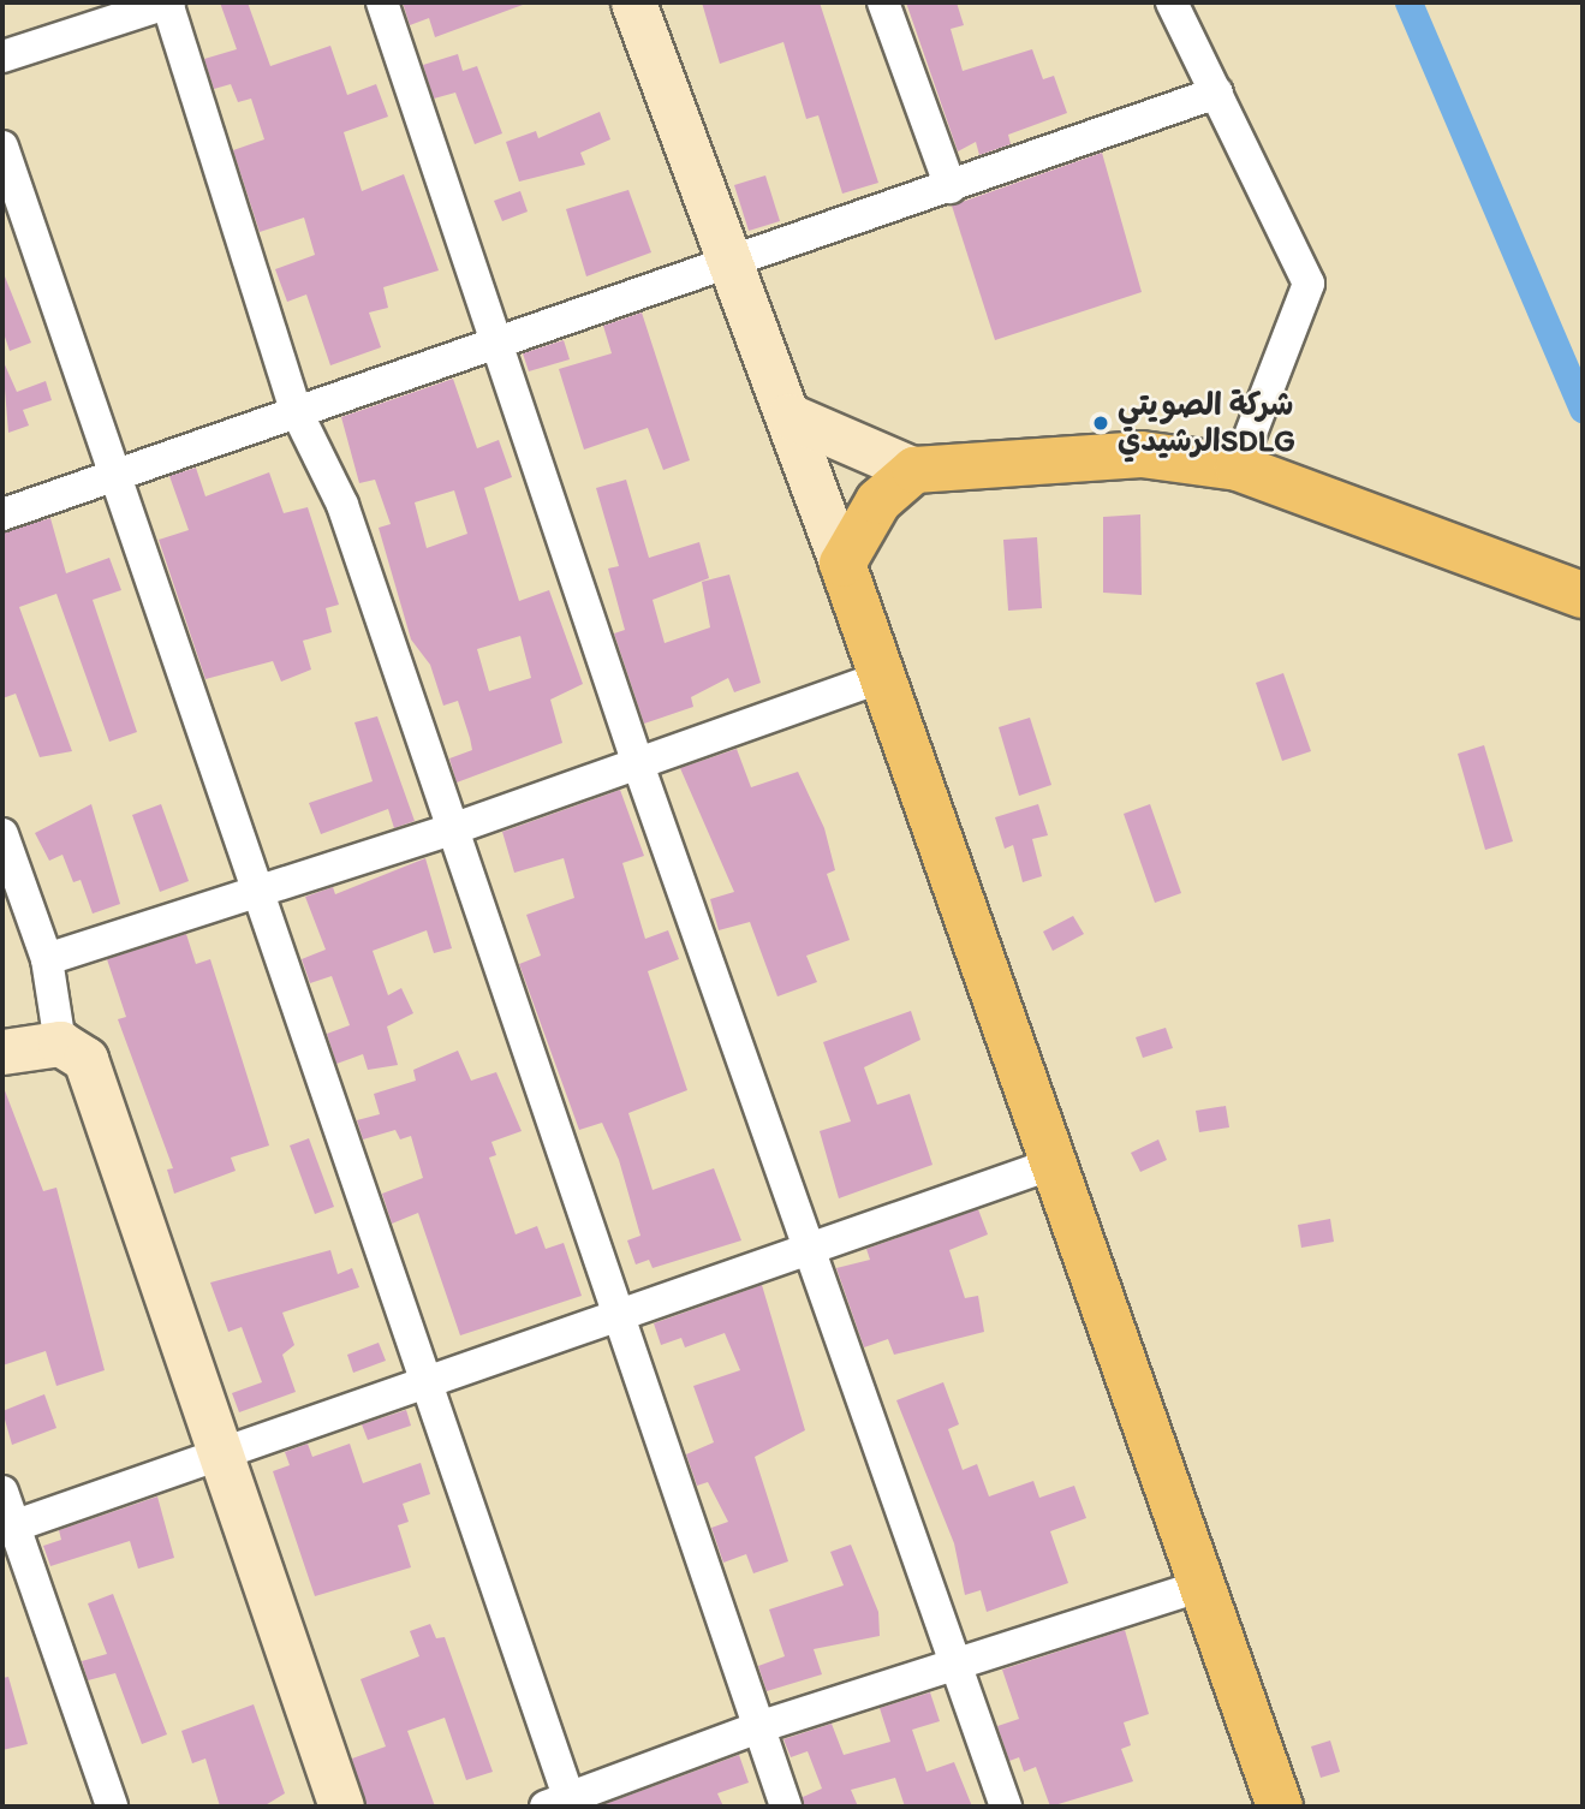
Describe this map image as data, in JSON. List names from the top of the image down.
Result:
{
  "places": ["شركة الصويتي الرشيديSDLG"]
}
